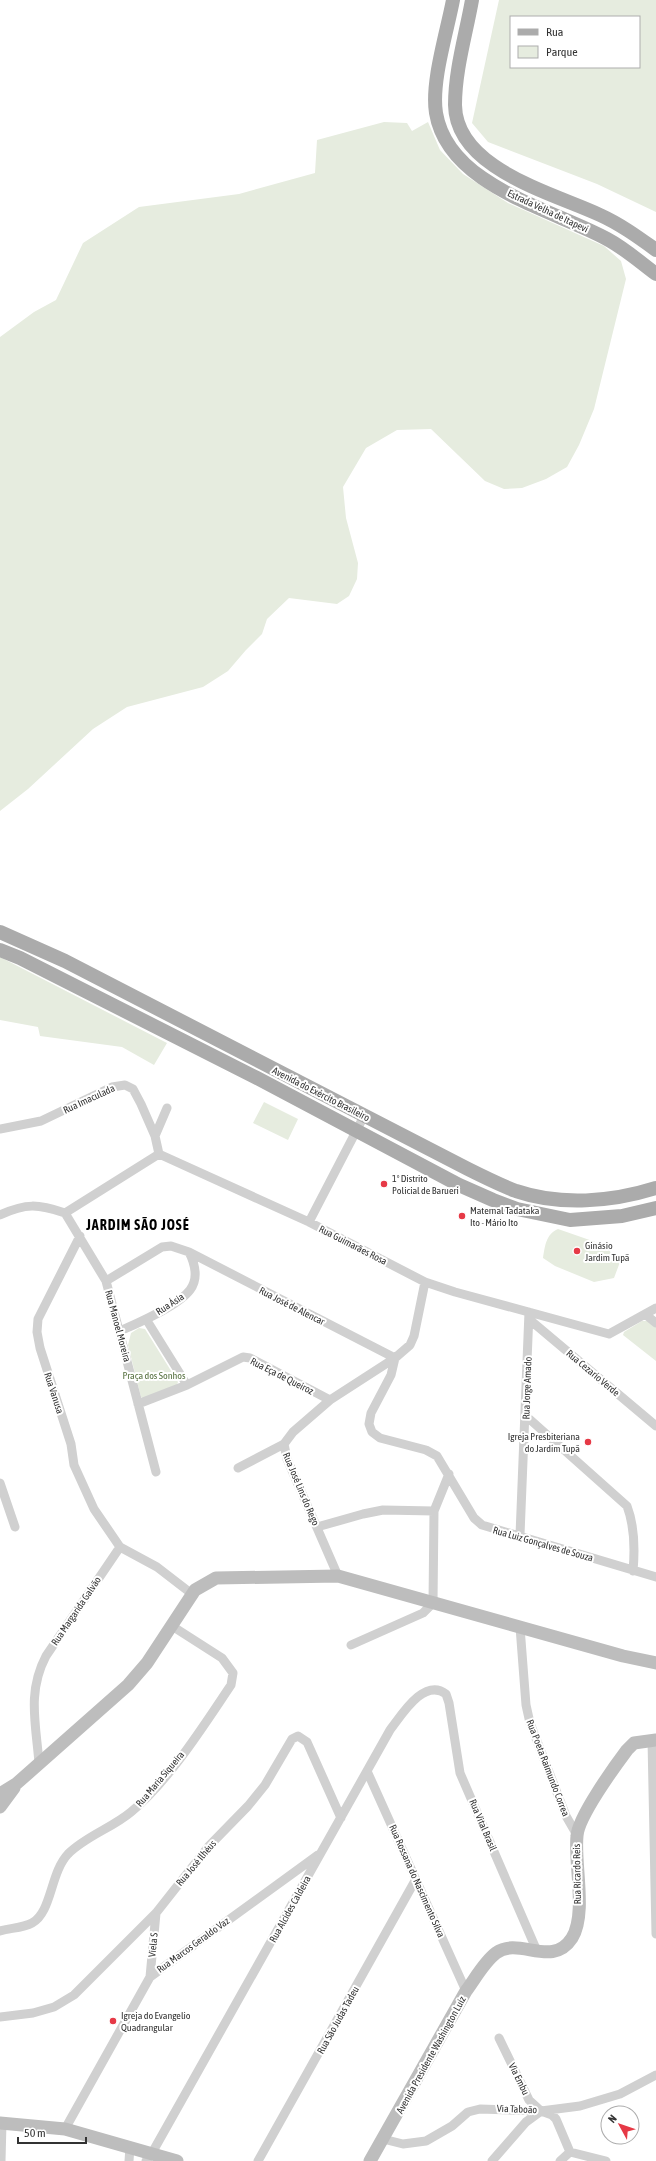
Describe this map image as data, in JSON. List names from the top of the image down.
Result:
{
  "streets": {
    "main road": [
      "Estrada Velha de Itapevi",
      "Avenida do Exército Brasileiro",
      "Rua Ricardo Reis",
      "Avenida Presidente Washington Luiz"
    ],
    "street": [
      "Rua Imaculada",
      "Rua Guimarães Rosa",
      "Rua Ásia",
      "Rua José de Alencar",
      "Rua Manoel Moreira",
      "Rua Cezario Verde",
      "Rua Eça de Queiroz",
      "Rua Jorge Amado",
      "Rua Vanusa",
      "Rua José Lins do Rego",
      "Rua Luiz Gonçalves de Souza",
      "Rua Margarida Galvão",
      "Rua Poeta Raimundo Correa",
      "Rua Maria Siqueira",
      "Rua Vital Brasil",
      "Rua José Ilhéus",
      "Rua Rossana do Nascimento Silva",
      "Rua Alcides Caldeira",
      "Viela S",
      "Rua Marcos Geraldo Vaz",
      "Rua São Judas Tadeu",
      "Via Embu",
      "Via Taboão"
    ]
  },
  "crossings": [
    ["Rua Imaculada", "Rua Guimarães Rosa"],
    ["Rua Guimarães Rosa", "Rua Cezario Verde"],
    ["Rua Guimarães Rosa", "Rua Jorge Amado"],
    ["Rua Ásia", "Rua José de Alencar"],
    ["Rua Ásia", "Rua Eça de Queiroz"],
    ["Rua José de Alencar", "Rua José Lins do Rego"],
    ["Rua José de Alencar", "Rua Luiz Gonçalves de Souza"],
    ["Rua Manoel Moreira", "Rua Vanusa"],
    ["Rua Cezario Verde", "Rua Jorge Amado"],
    ["Rua Eça de Queiroz", "Rua José Lins do Rego"],
    ["Rua Jorge Amado", "Rua Luiz Gonçalves de Souza"],
    ["Rua Vanusa", "Rua Margarida Galvão"],
    ["Rua José Lins do Rego", "Rua Luiz Gonçalves de Souza"],
    ["Rua Poeta Raimundo Correa", "Rua Ricardo Reis"],
    ["Rua Vital Brasil", "Rua Ricardo Reis"],
    ["Rua Vital Brasil", "Rua Alcides Caldeira"],
    ["Rua José Ilhéus", "Rua Alcides Caldeira"],
    ["Rua José Ilhéus", "Viela S"],
    ["Rua Ricardo Reis", "Avenida Presidente Washington Luiz"],
    ["Rua Rossana do Nascimento Silva", "Rua Alcides Caldeira"],
    ["Rua Rossana do Nascimento Silva", "Rua São Judas Tadeu"],
    ["Rua Rossana do Nascimento Silva", "Avenida Presidente Washington Luiz"],
    ["Rua Alcides Caldeira", "Rua Marcos Geraldo Vaz"],
    ["Viela S", "Rua Marcos Geraldo Vaz"],
    ["Avenida Presidente Washington Luiz", "Via Taboão"],
    ["Via Embu", "Via Taboão"]
  ],
  "districts": ["JARDIM SÃO JOSÉ"],
  "parks": ["Praça dos Sonhos"],
  "places": [
    "1º Distrito Policial de Barueri",
    "Maternal Tadataka Ito - Mário Ito",
    "Ginásio Jardim Tupã",
    "Igreja Presbiteriana do Jardim Tupã",
    "Igreja do Evangelio Quadrangular"
  ],
  "legend": ["Rua", "Parque"],
  "scale_bar": "50 m",
  "north": "top left"
}
